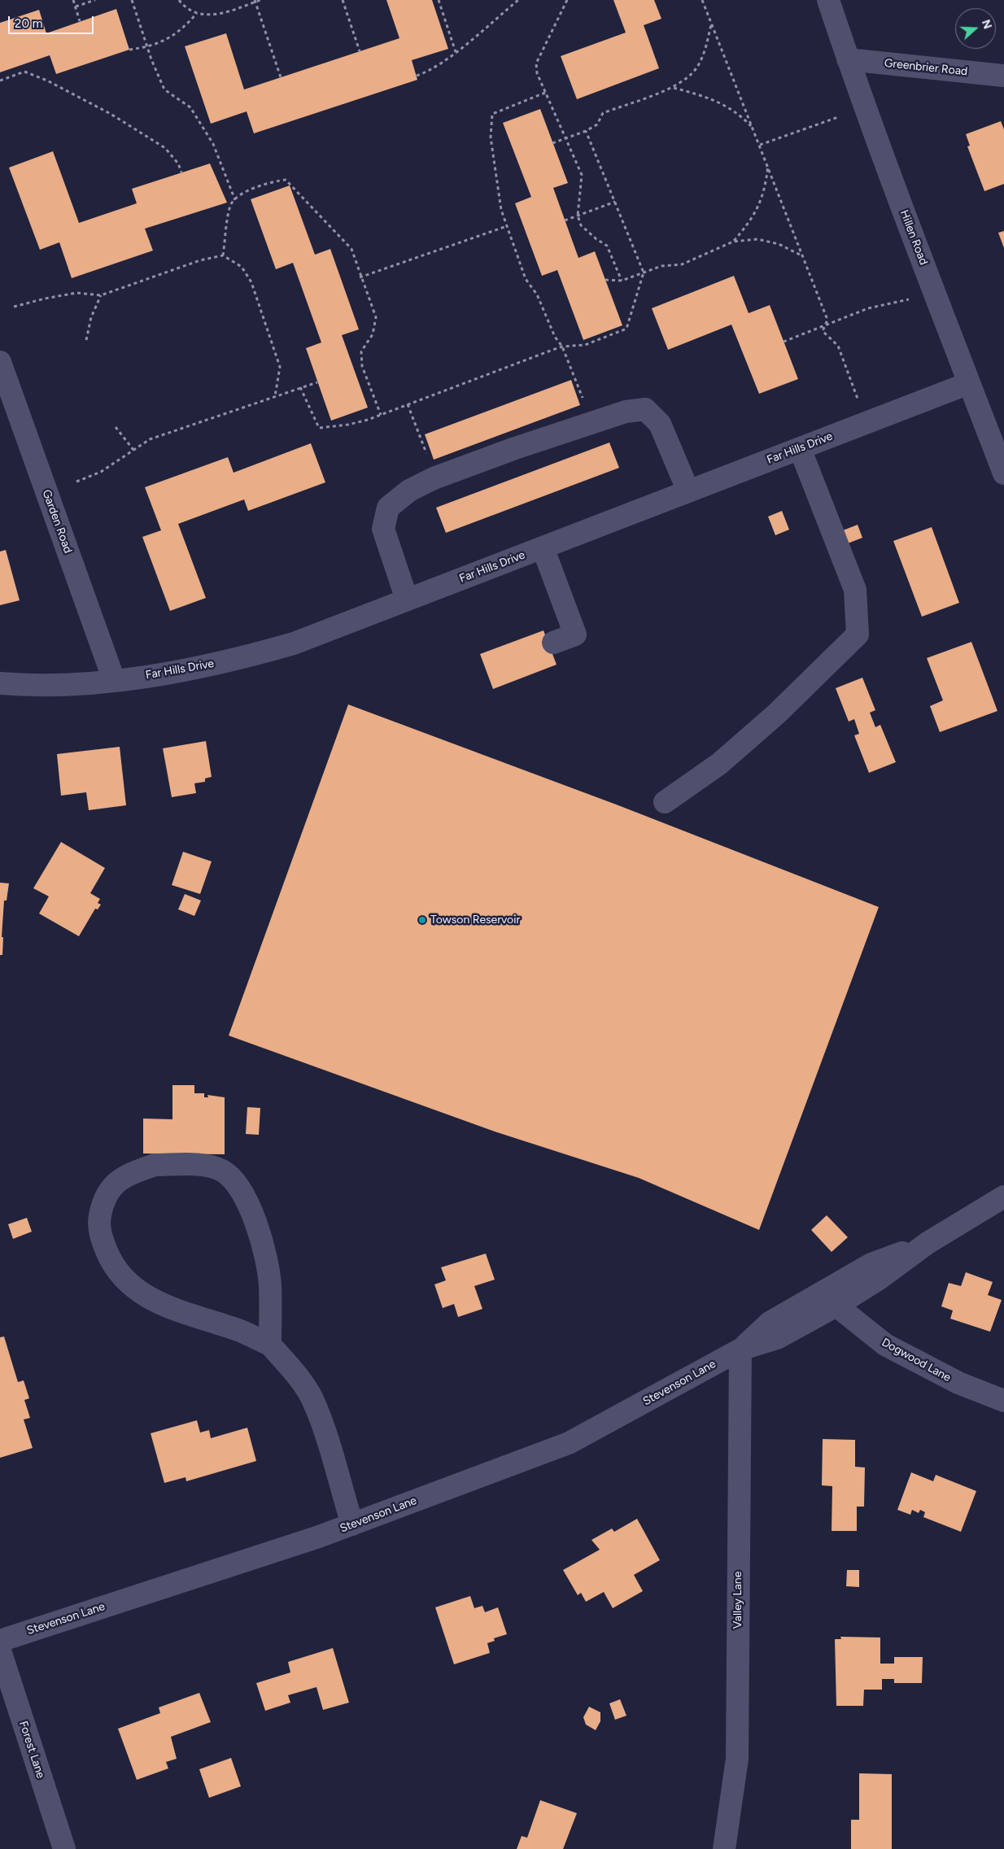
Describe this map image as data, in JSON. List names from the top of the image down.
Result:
{
  "streets": {
    "street": [
      "Greenbrier Road",
      "Hillen Road",
      "Far Hills Drive",
      "Garden Road",
      "Dogwood Lane",
      "Stevenson Lane",
      "Valley Lane",
      "Forest Lane"
    ]
  },
  "crossings": [
    ["Greenbrier Road", "Hillen Road"],
    ["Hillen Road", "Far Hills Drive"],
    ["Far Hills Drive", "Garden Road"],
    ["Dogwood Lane", "Stevenson Lane"],
    ["Stevenson Lane", "Valley Lane"]
  ],
  "places": ["Towson Reservoir"],
  "scale_bar": "20 m",
  "north": "right"
}
